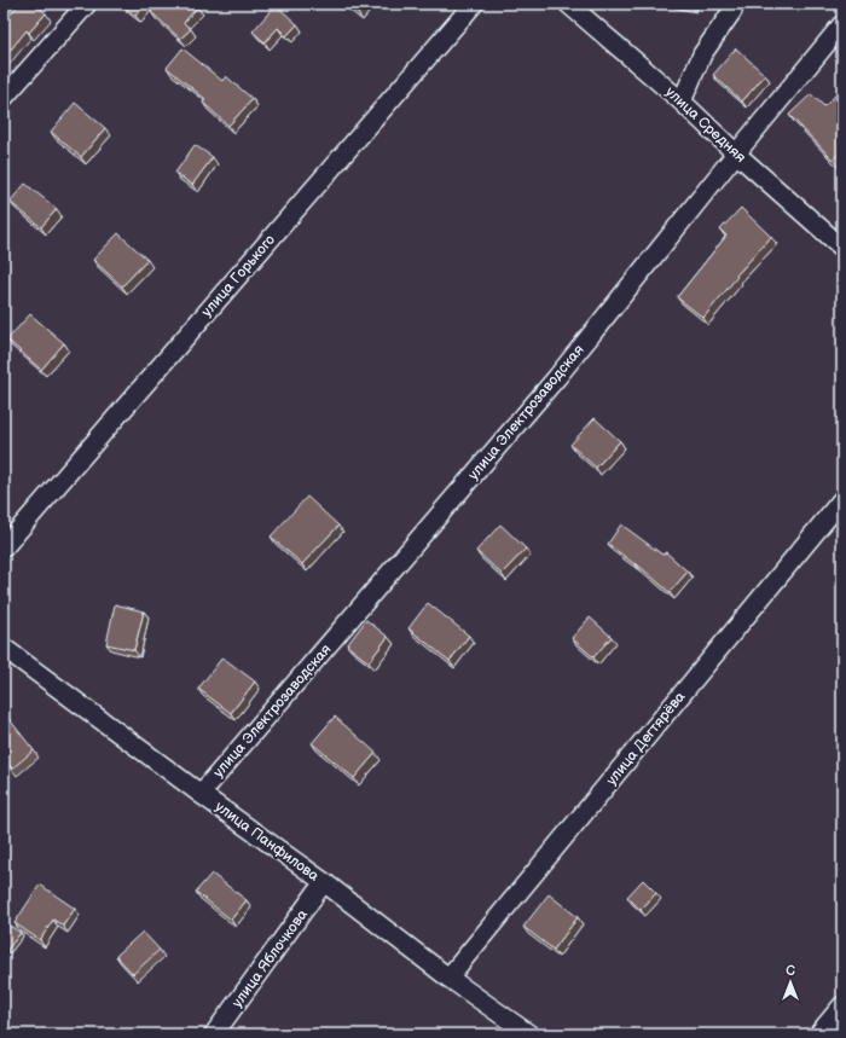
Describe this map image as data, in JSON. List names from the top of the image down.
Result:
{
  "streets": {
    "street": [
      "улица Средняя",
      "улица Горького",
      "улица Электрозаводская",
      "улица Дегтярёва",
      "улица Панфилова",
      "улица Яблочкова"
    ]
  },
  "crossings": [
    ["улица Средняя", "улица Электрозаводская"],
    ["улица Электрозаводская", "улица Панфилова"],
    ["улица Дегтярёва", "улица Панфилова"],
    ["улица Панфилова", "улица Яблочкова"]
  ],
  "north": "top"
}
